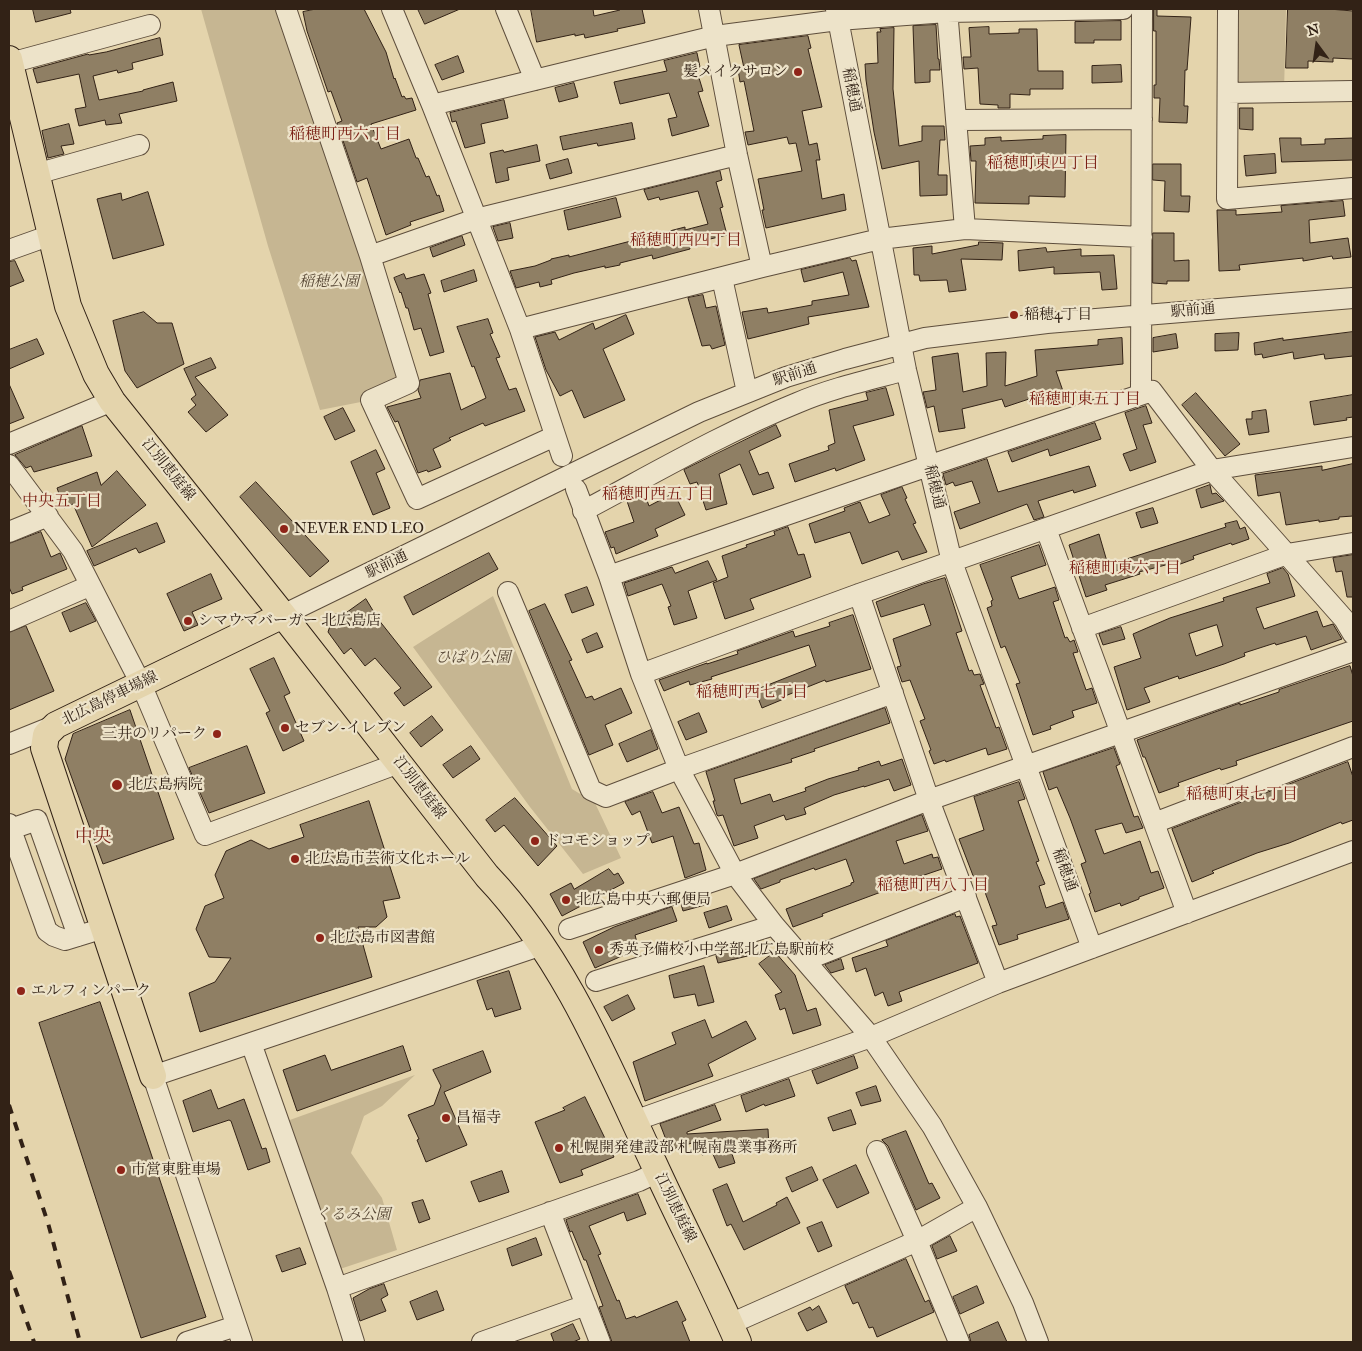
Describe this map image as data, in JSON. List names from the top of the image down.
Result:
{
  "streets": {
    "main road": ["江別恵庭線", "北広島停車場線"],
    "street": ["稲穂通", "駅前通"]
  },
  "crossings": [
    ["稲穂通", "駅前通"],
    ["駅前通", "江別恵庭線"],
    ["駅前通", "北広島停車場線"],
    ["江別恵庭線", "北広島停車場線"]
  ],
  "districts": [
    "稲穂町西六丁目",
    "稲穂町東四丁目",
    "稲穂町西四丁目",
    "稲穂町東五丁目",
    "稲穂町西五丁目",
    "中央五丁目",
    "稲穂町東六丁目",
    "稲穂町西七丁目",
    "稲穂町東七丁目",
    "中央",
    "稲穂町西八丁目"
  ],
  "parks": ["稲穂公園", "ひばり公園", "くるみ公園"],
  "places": [
    "髪メイクサロン",
    "稲穂4丁目",
    "NEVER END LEO",
    "シマウマバーガー 北広島店",
    "セブン-イレブン",
    "三井のリパーク",
    "北広島病院",
    "ドコモショップ",
    "北広島市芸術文化ホール",
    "北広島中央六郵便局",
    "北広島市図書館",
    "秀英予備校小中学部北広島駅前校",
    "エルフィンパーク",
    "昌福寺",
    "札幌開発建設部 札幌南農業事務所",
    "市営東駐車場"
  ],
  "north": "top"
}
